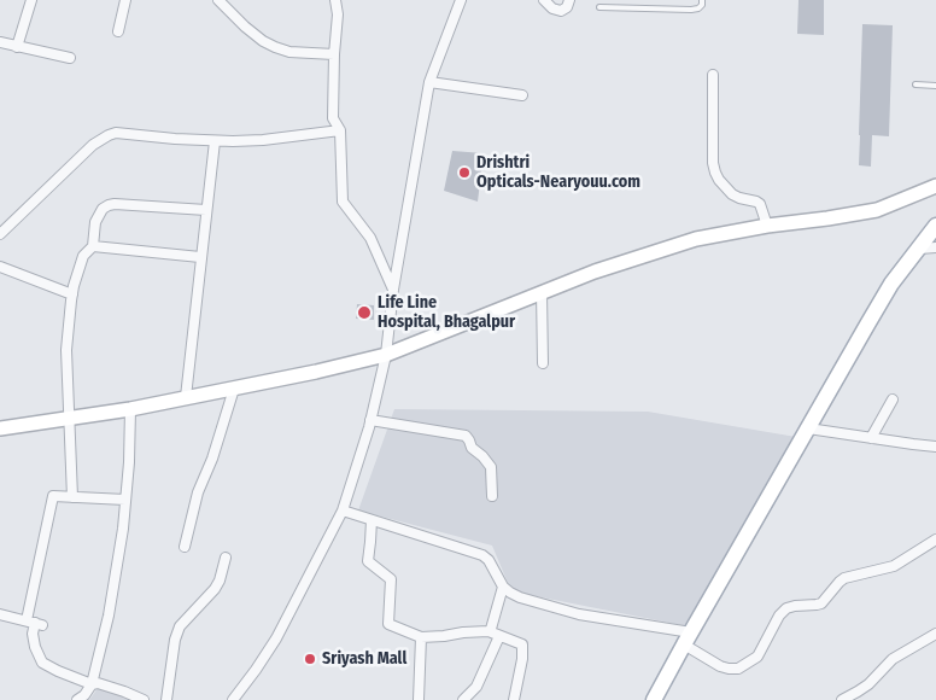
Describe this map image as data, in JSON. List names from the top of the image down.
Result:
{
  "places": ["Drishtri Opticals-Nearyouu.com", "Life Line Hospital, Bhagalpur", "Sriyash Mall"]
}
